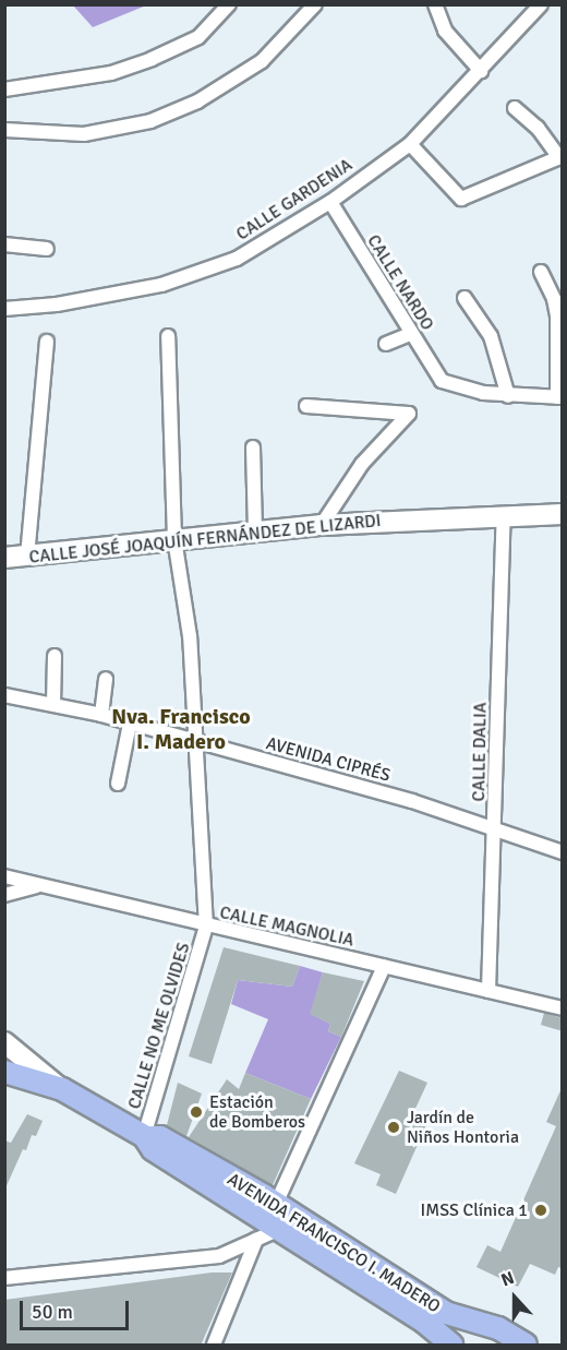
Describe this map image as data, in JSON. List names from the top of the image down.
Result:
{
  "streets": {
    "main road": ["AVENIDA FRANCISCO I. MADERO"],
    "street": [
      "CALLE GARDENIA",
      "CALLE NARDO",
      "CALLE JOSÉ JOAQUÍN FERNÁNDEZ DE LIZARDI",
      "CALLE DALIA",
      "AVENIDA CIPRÉS",
      "CALLE MAGNOLIA",
      "CALLE NO ME OLVIDES"
    ]
  },
  "crossings": [
    ["CALLE GARDENIA", "CALLE NARDO"],
    ["CALLE JOSÉ JOAQUÍN FERNÁNDEZ DE LIZARDI", "CALLE DALIA"],
    ["CALLE JOSÉ JOAQUÍN FERNÁNDEZ DE LIZARDI", "CALLE NO ME OLVIDES"],
    ["CALLE DALIA", "AVENIDA CIPRÉS"],
    ["CALLE DALIA", "CALLE MAGNOLIA"],
    ["AVENIDA CIPRÉS", "CALLE NO ME OLVIDES"],
    ["CALLE MAGNOLIA", "CALLE NO ME OLVIDES"],
    ["CALLE NO ME OLVIDES", "AVENIDA FRANCISCO I. MADERO"]
  ],
  "districts": ["Nva. Francisco I. Madero"],
  "places": ["Estación de Bomberos", "Jardín de Niños Hontoria", "IMSS Clínica 1"],
  "scale_bar": "50 m",
  "north": "top"
}
